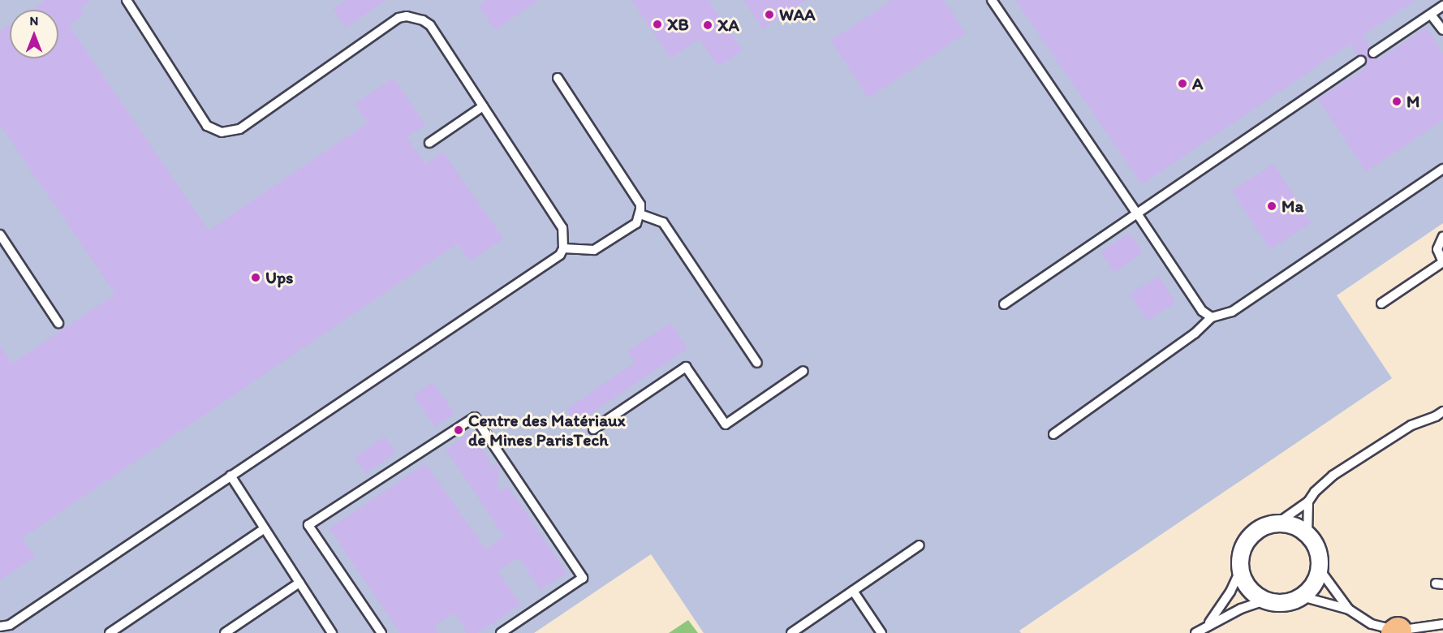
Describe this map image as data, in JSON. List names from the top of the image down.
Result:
{
  "places": [
    "WAA",
    "XB",
    "XA",
    "A",
    "M",
    "Ma",
    "Ups",
    "Centre des Matériaux de Mines ParisTech"
  ],
  "north": "top"
}
